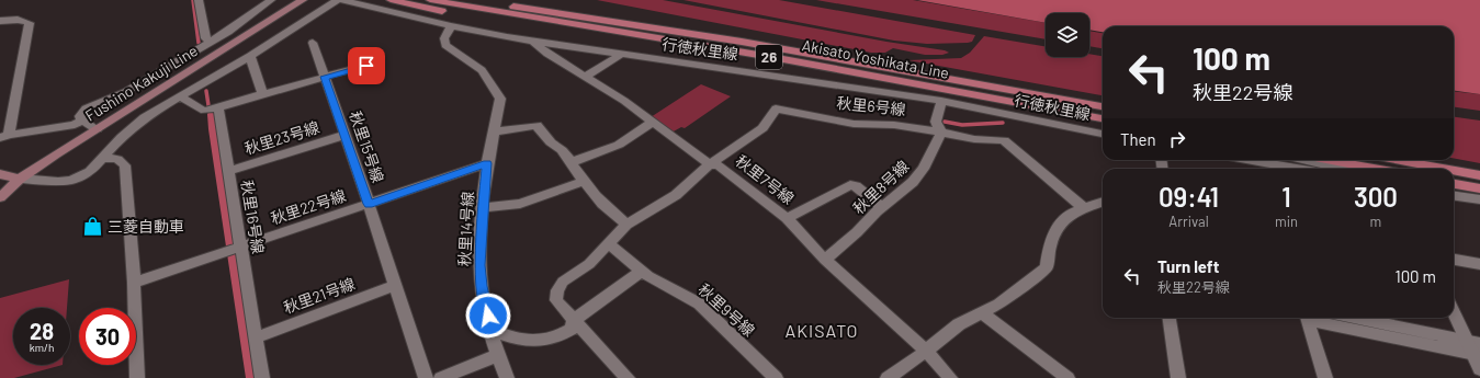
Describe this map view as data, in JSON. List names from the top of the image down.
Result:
{
  "streets": {
    "main road": ["26", "Akisato Yoshikata Line", "Fushino Kakuji Line"],
    "street": [
      "行徳秋里線",
      "秋里6号線",
      "秋里23号線",
      "秋里15号線",
      "秋里7号線",
      "秋里8号線",
      "秋里22号線",
      "秋里16号線",
      "秋里14号線",
      "秋里21号線",
      "秋里9号線"
    ]
  },
  "crossings": [
    ["行徳秋里線", "秋里7号線"],
    ["行徳秋里線", "秋里14号線"],
    ["秋里6号線", "秋里7号線"],
    ["秋里6号線", "秋里8号線"],
    ["秋里6号線", "秋里9号線"],
    ["秋里23号線", "秋里15号線"],
    ["秋里23号線", "秋里16号線"],
    ["秋里15号線", "秋里22号線"],
    ["秋里15号線", "秋里21号線"],
    ["秋里7号線", "秋里8号線"],
    ["秋里22号線", "秋里16号線"],
    ["秋里22号線", "秋里14号線"],
    ["秋里16号線", "秋里21号線"]
  ],
  "districts": ["AKISATO"],
  "places": {
    "shop": ["三菱自動車"]
  },
  "page": {
    "turn": ["100 m", "秋里22号線"],
    "then": "Then",
    "eta": [
      "09:41",
      "Arrival",
      "1",
      "min",
      "300",
      "m"
    ],
    "list": [
      {
        "name": "Turn left",
        "note": "秋里22号線",
        "value": "100 m"
      }
    ],
    "speed": "28 km/h",
    "limit": "30"
  }
}
